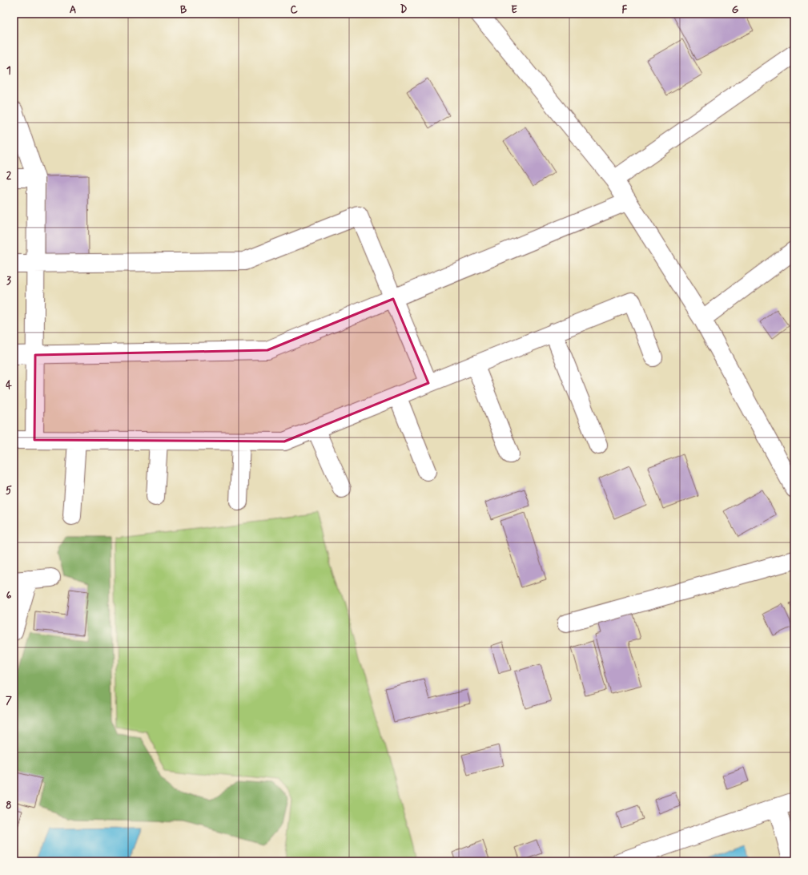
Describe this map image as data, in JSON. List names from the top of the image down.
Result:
{
  "grid": {
    "columns": [
      "A",
      "B",
      "C",
      "D",
      "E",
      "F",
      "G"
    ],
    "rows": [
      "1",
      "2",
      "3",
      "4",
      "5",
      "6",
      "7",
      "8"
    ]
  }
}
